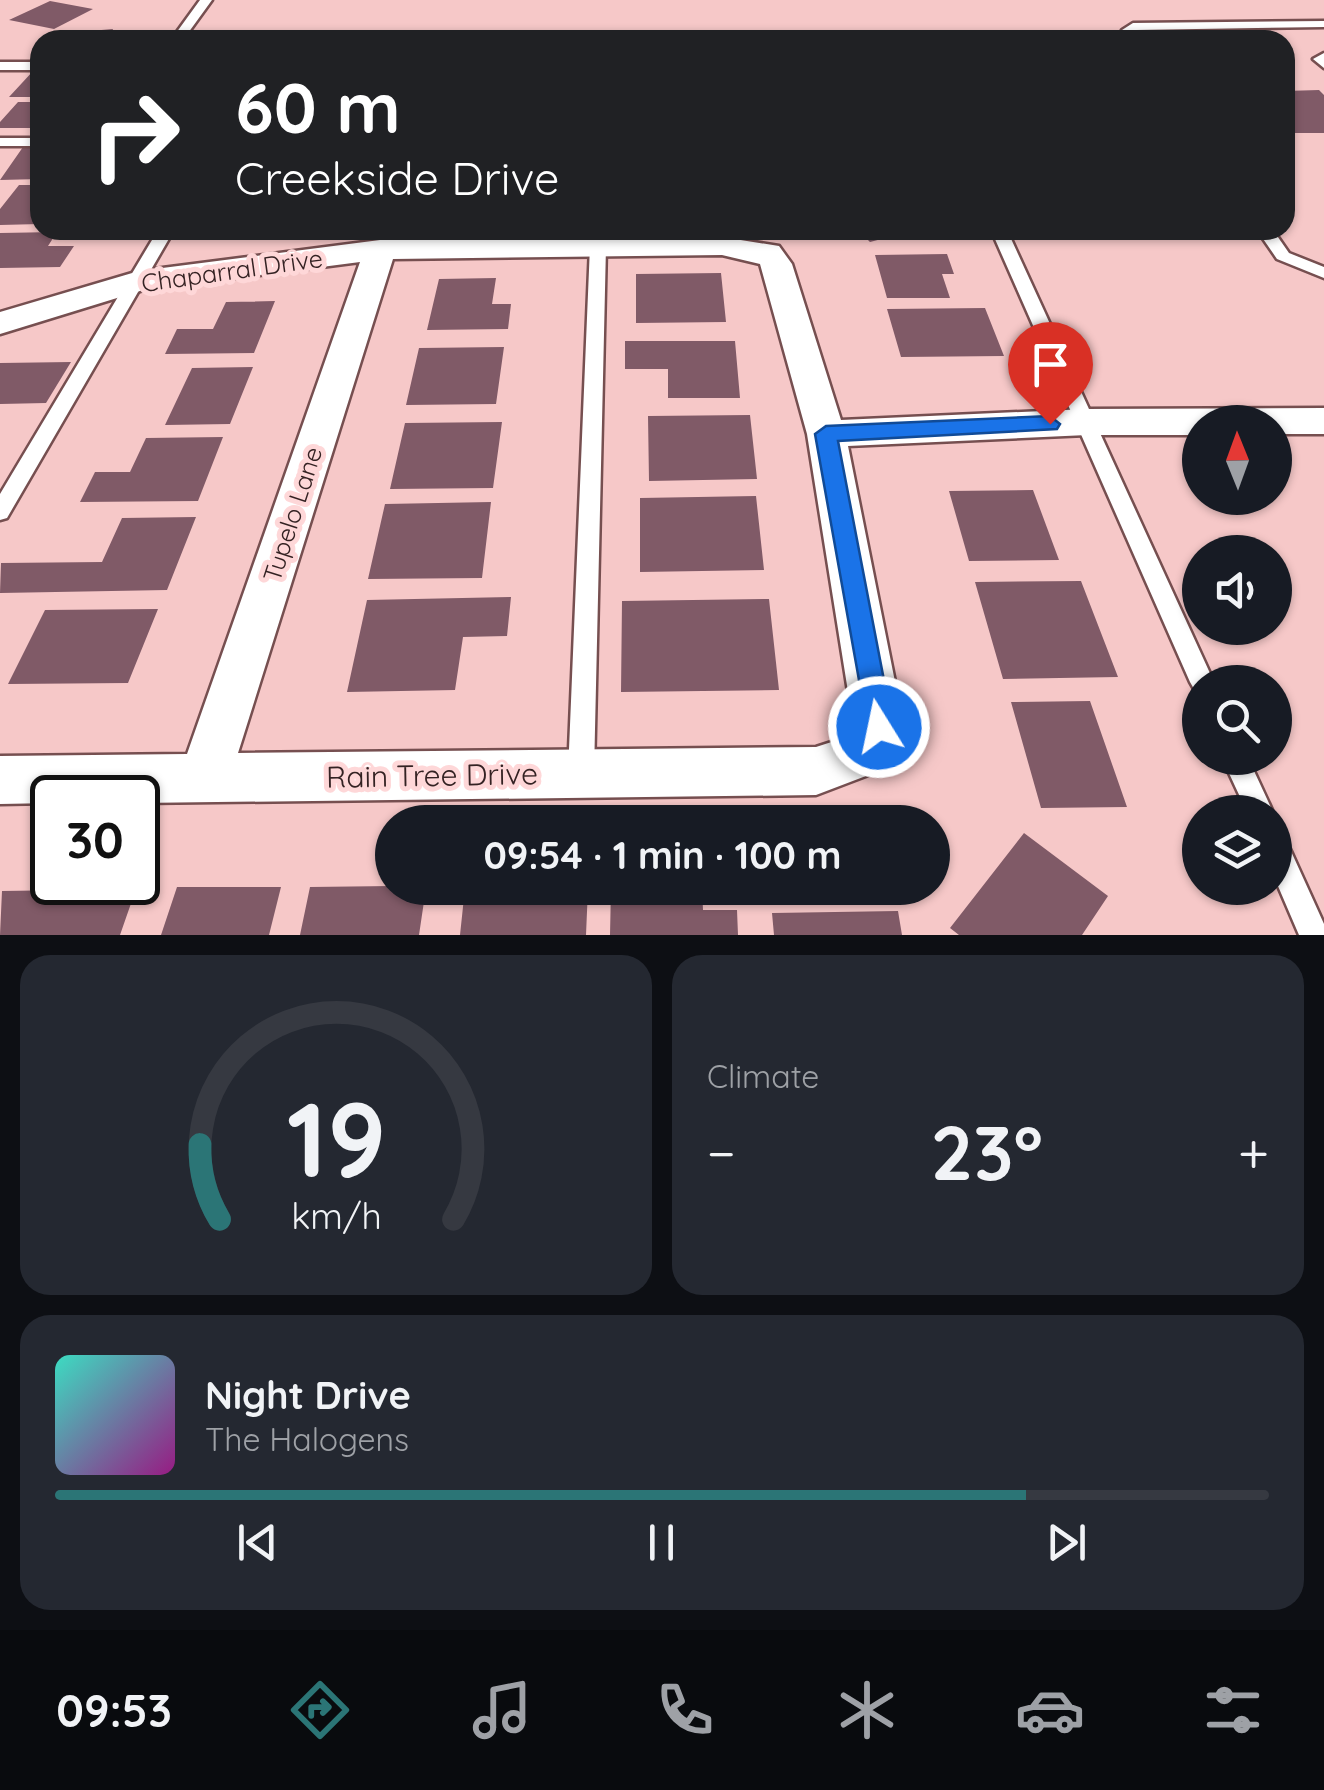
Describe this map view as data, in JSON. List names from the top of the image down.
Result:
{
  "streets": {
    "street": ["Chaparral Drive", "Tupelo Lane", "Rain Tree Drive"]
  },
  "crossings": [
    ["Chaparral Drive", "Tupelo Lane"],
    ["Chaparral Drive", "Rain Tree Drive"],
    ["Tupelo Lane", "Rain Tree Drive"]
  ],
  "north": "top",
  "page": {
    "turn": ["60 m", "Creekside Drive"],
    "limit": "30",
    "trip": "09:54 · 1 min · 100 m",
    "tile": "Climate",
    "heat": ["−", "23°", "+"],
    "song": ["Night Drive", "The Halogens"],
    "tabs": "09:53",
    "gauge": ["19", "km/h"]
  }
}
